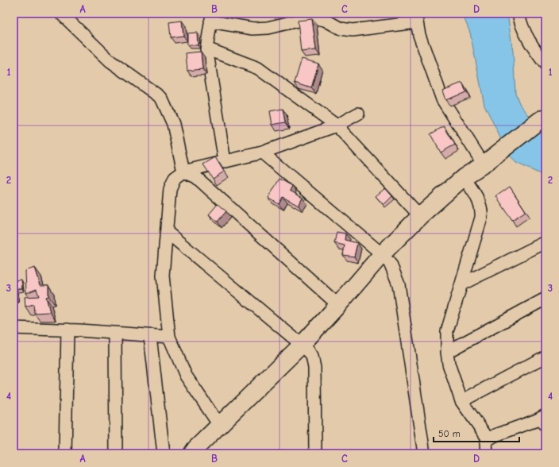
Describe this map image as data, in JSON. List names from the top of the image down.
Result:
{
  "scale_bar": "50 m",
  "grid": {
    "columns": [
      "A",
      "B",
      "C",
      "D"
    ],
    "rows": [
      "1",
      "2",
      "3",
      "4"
    ]
  }
}
